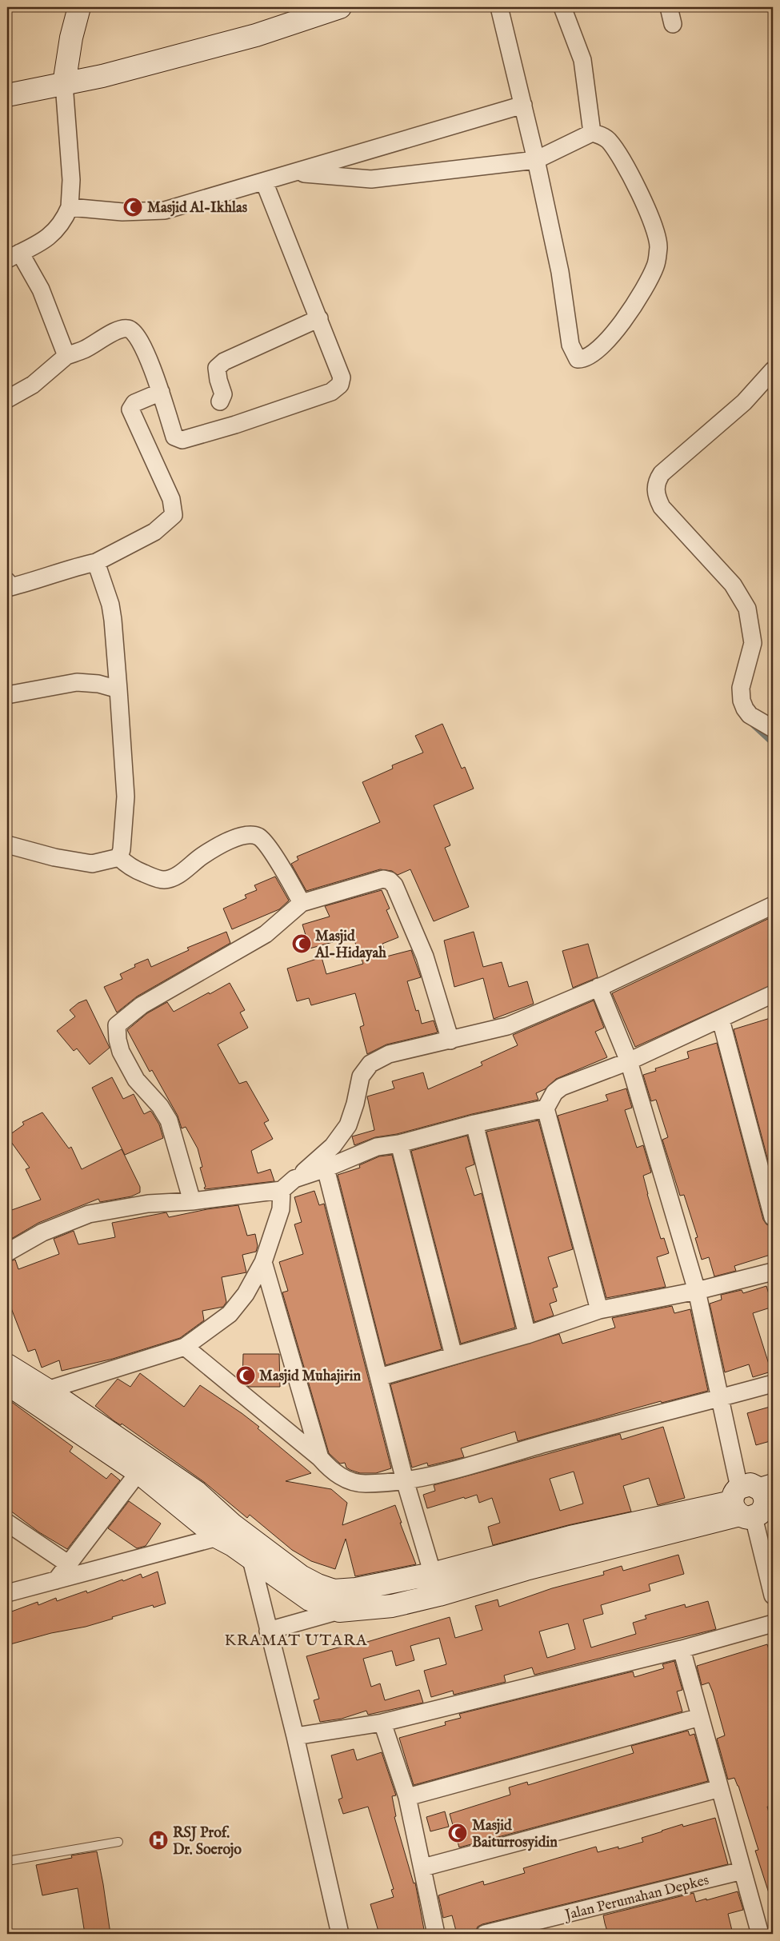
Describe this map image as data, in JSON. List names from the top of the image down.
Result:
{
  "streets": {
    "street": ["Jalan Perumahan Depkes"]
  },
  "districts": ["KRAMAT UTARA"],
  "places": {
    "mosque": [
      "Masjid Al-Ikhlas",
      "Masjid Al-Hidayah",
      "Masjid Muhajirin",
      "Masjid Baiturrosyidin"
    ],
    "hospital": ["RSJ Prof. Dr. Soerojo"]
  }
}
